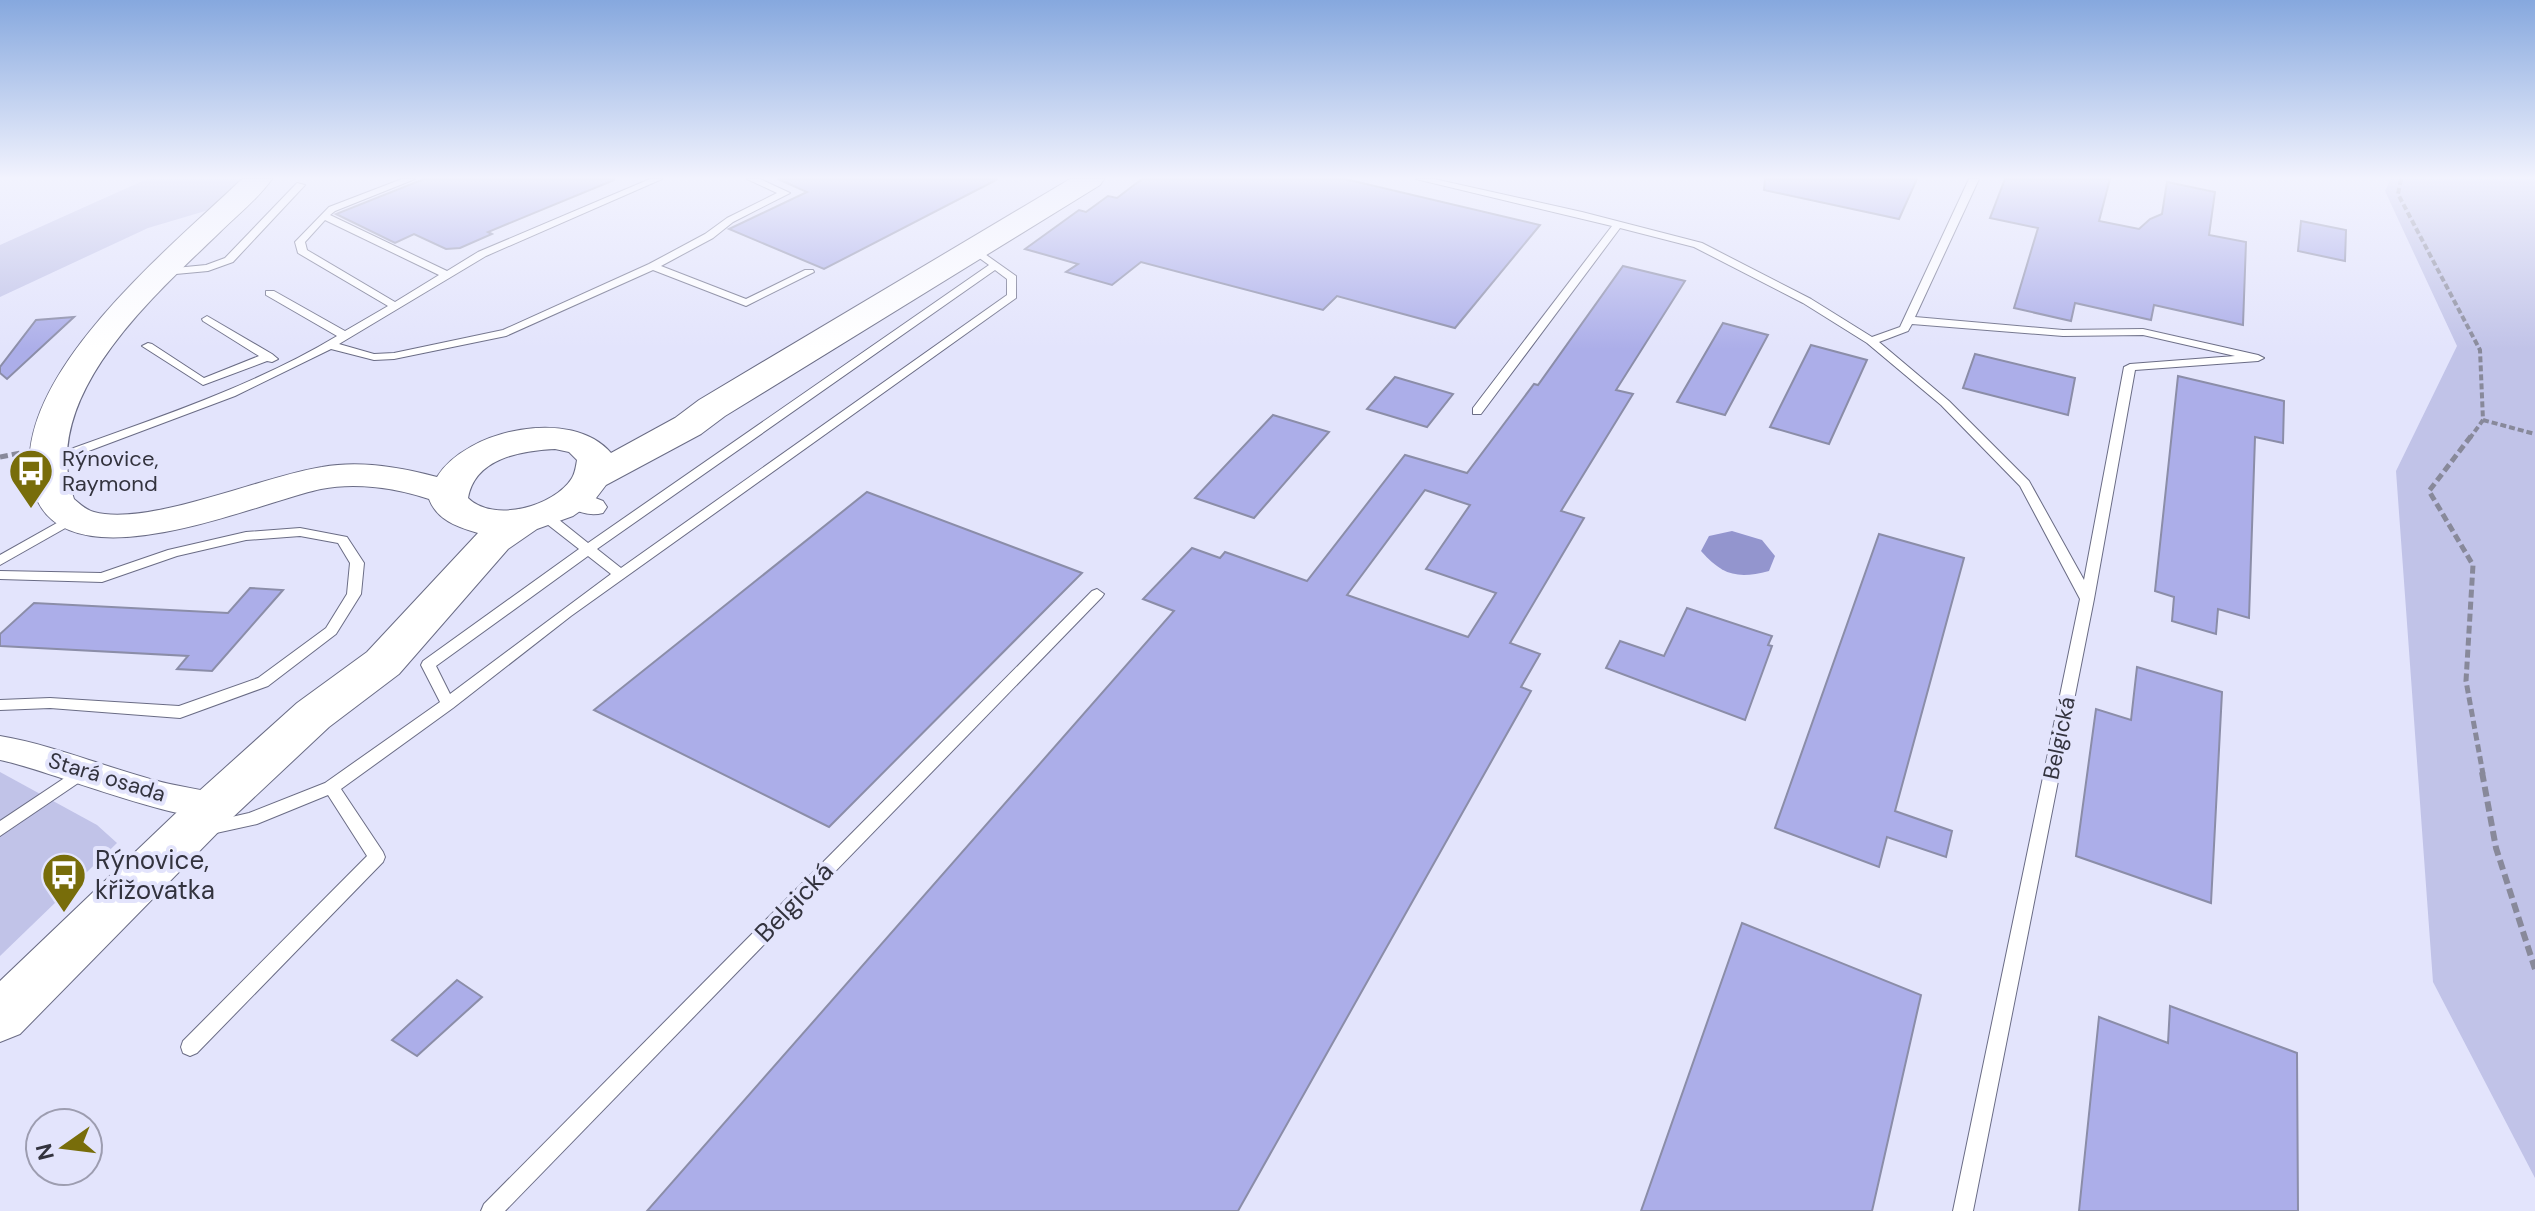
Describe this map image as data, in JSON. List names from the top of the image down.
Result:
{
  "streets": {
    "street": ["Stará osada"],
    "lane": ["Belgická"]
  },
  "places": {
    "bus stop": ["Rýnovice, Raymond", "Rýnovice, křižovatka"]
  },
  "north": "left"
}
